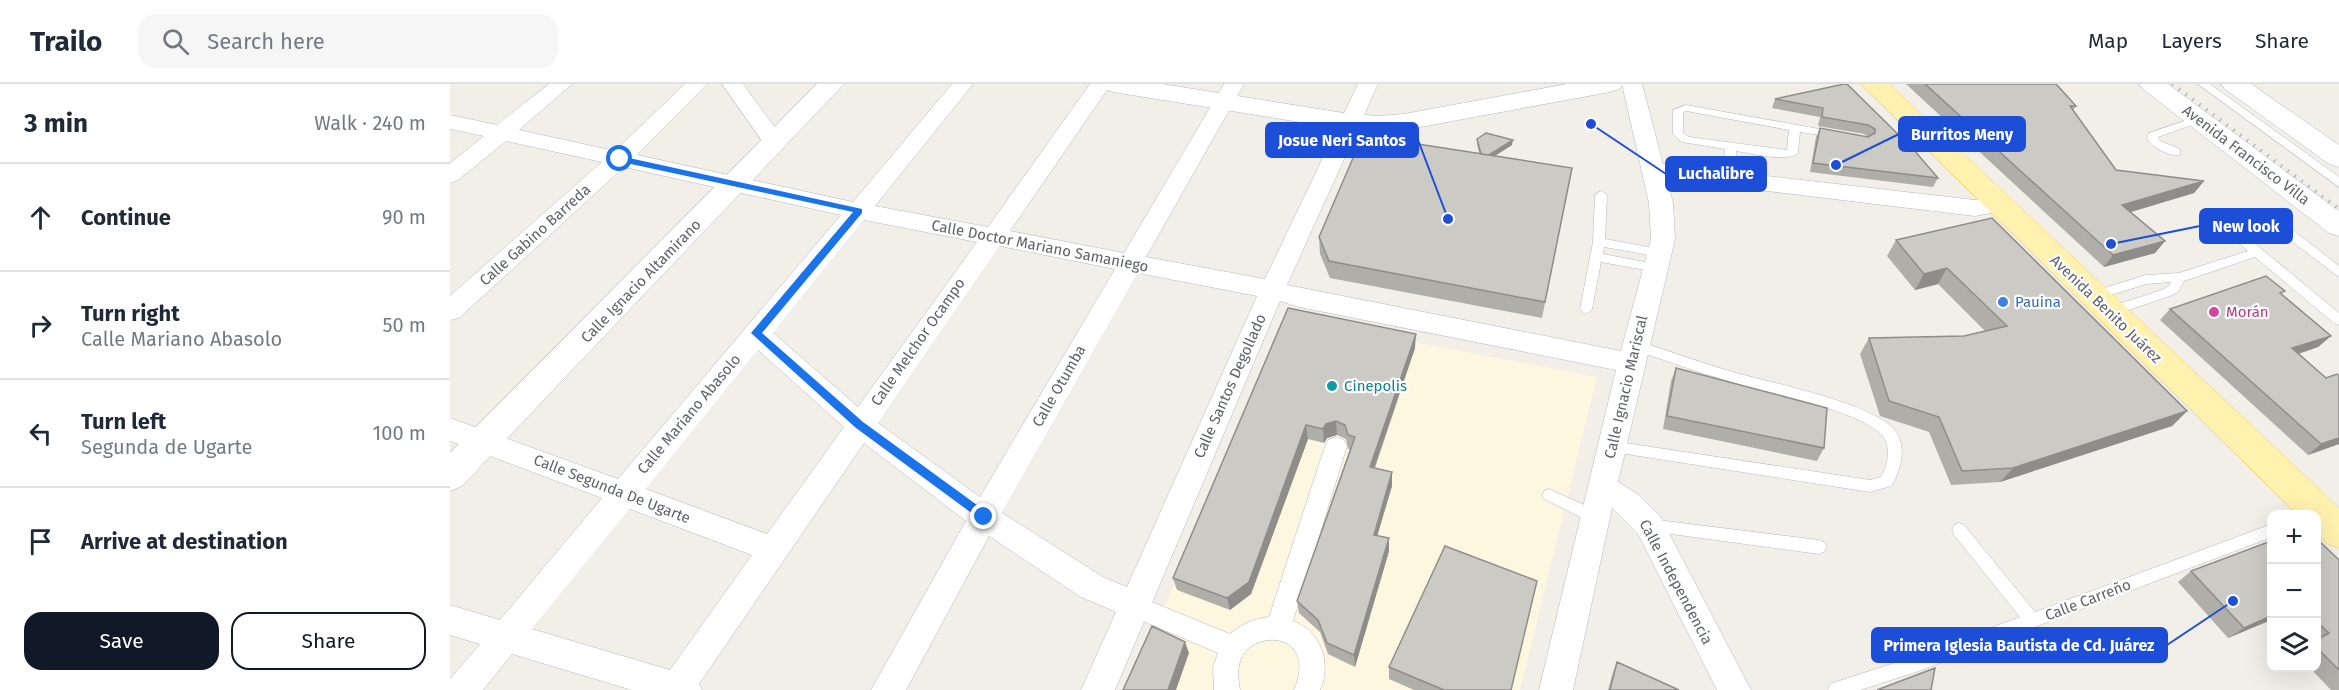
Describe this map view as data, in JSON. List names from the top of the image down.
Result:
{
  "streets": {
    "main road": ["Avenida Benito Juárez"],
    "street": [
      "Avenida Francisco Villa",
      "Calle Gabino Barreda",
      "Calle Doctor Mariano Samaniego",
      "Calle Ignacio Altamirano",
      "Calle Melchor Ocampo",
      "Calle Otumba",
      "Calle Santos Degollado",
      "Calle Ignacio Mariscal",
      "Calle Mariano Abasolo",
      "Calle Segunda De Ugarte",
      "Calle Independencia"
    ],
    "lane": ["Calle Carreño"]
  },
  "crossings": [
    ["Calle Gabino Barreda", "Calle Doctor Mariano Samaniego"],
    ["Calle Doctor Mariano Samaniego", "Calle Ignacio Altamirano"],
    ["Calle Doctor Mariano Samaniego", "Calle Melchor Ocampo"],
    ["Calle Doctor Mariano Samaniego", "Calle Otumba"],
    ["Calle Doctor Mariano Samaniego", "Calle Santos Degollado"],
    ["Calle Doctor Mariano Samaniego", "Calle Ignacio Mariscal"],
    ["Calle Doctor Mariano Samaniego", "Calle Mariano Abasolo"],
    ["Calle Ignacio Altamirano", "Calle Segunda De Ugarte"],
    ["Calle Melchor Ocampo", "Calle Segunda De Ugarte"],
    ["Calle Ignacio Mariscal", "Calle Independencia"],
    ["Calle Mariano Abasolo", "Calle Segunda De Ugarte"]
  ],
  "places": [
    "Luchalibre",
    "Burritos Meny",
    "Josue Neri Santos",
    "New look",
    "Pauina",
    "Morán",
    "Cinepolis",
    "Primera Iglesia Bautista de Cd. Juárez"
  ],
  "page": {
    "header": "Trailo",
    "search": "Search here",
    "nav": ["Map", "Layers", "Share"],
    "heading": ["3 min", "Walk · 240 m"],
    "list": [
      ["Continue", "90 m"],
      ["Turn right", "Calle Mariano Abasolo", "50 m"],
      ["Turn left", "Segunda de Ugarte", "100 m"],
      "Arrive at destination"
    ],
    "map_buttons": ["+", "−"],
    "buttons": ["Save", "Share"]
  }
}
